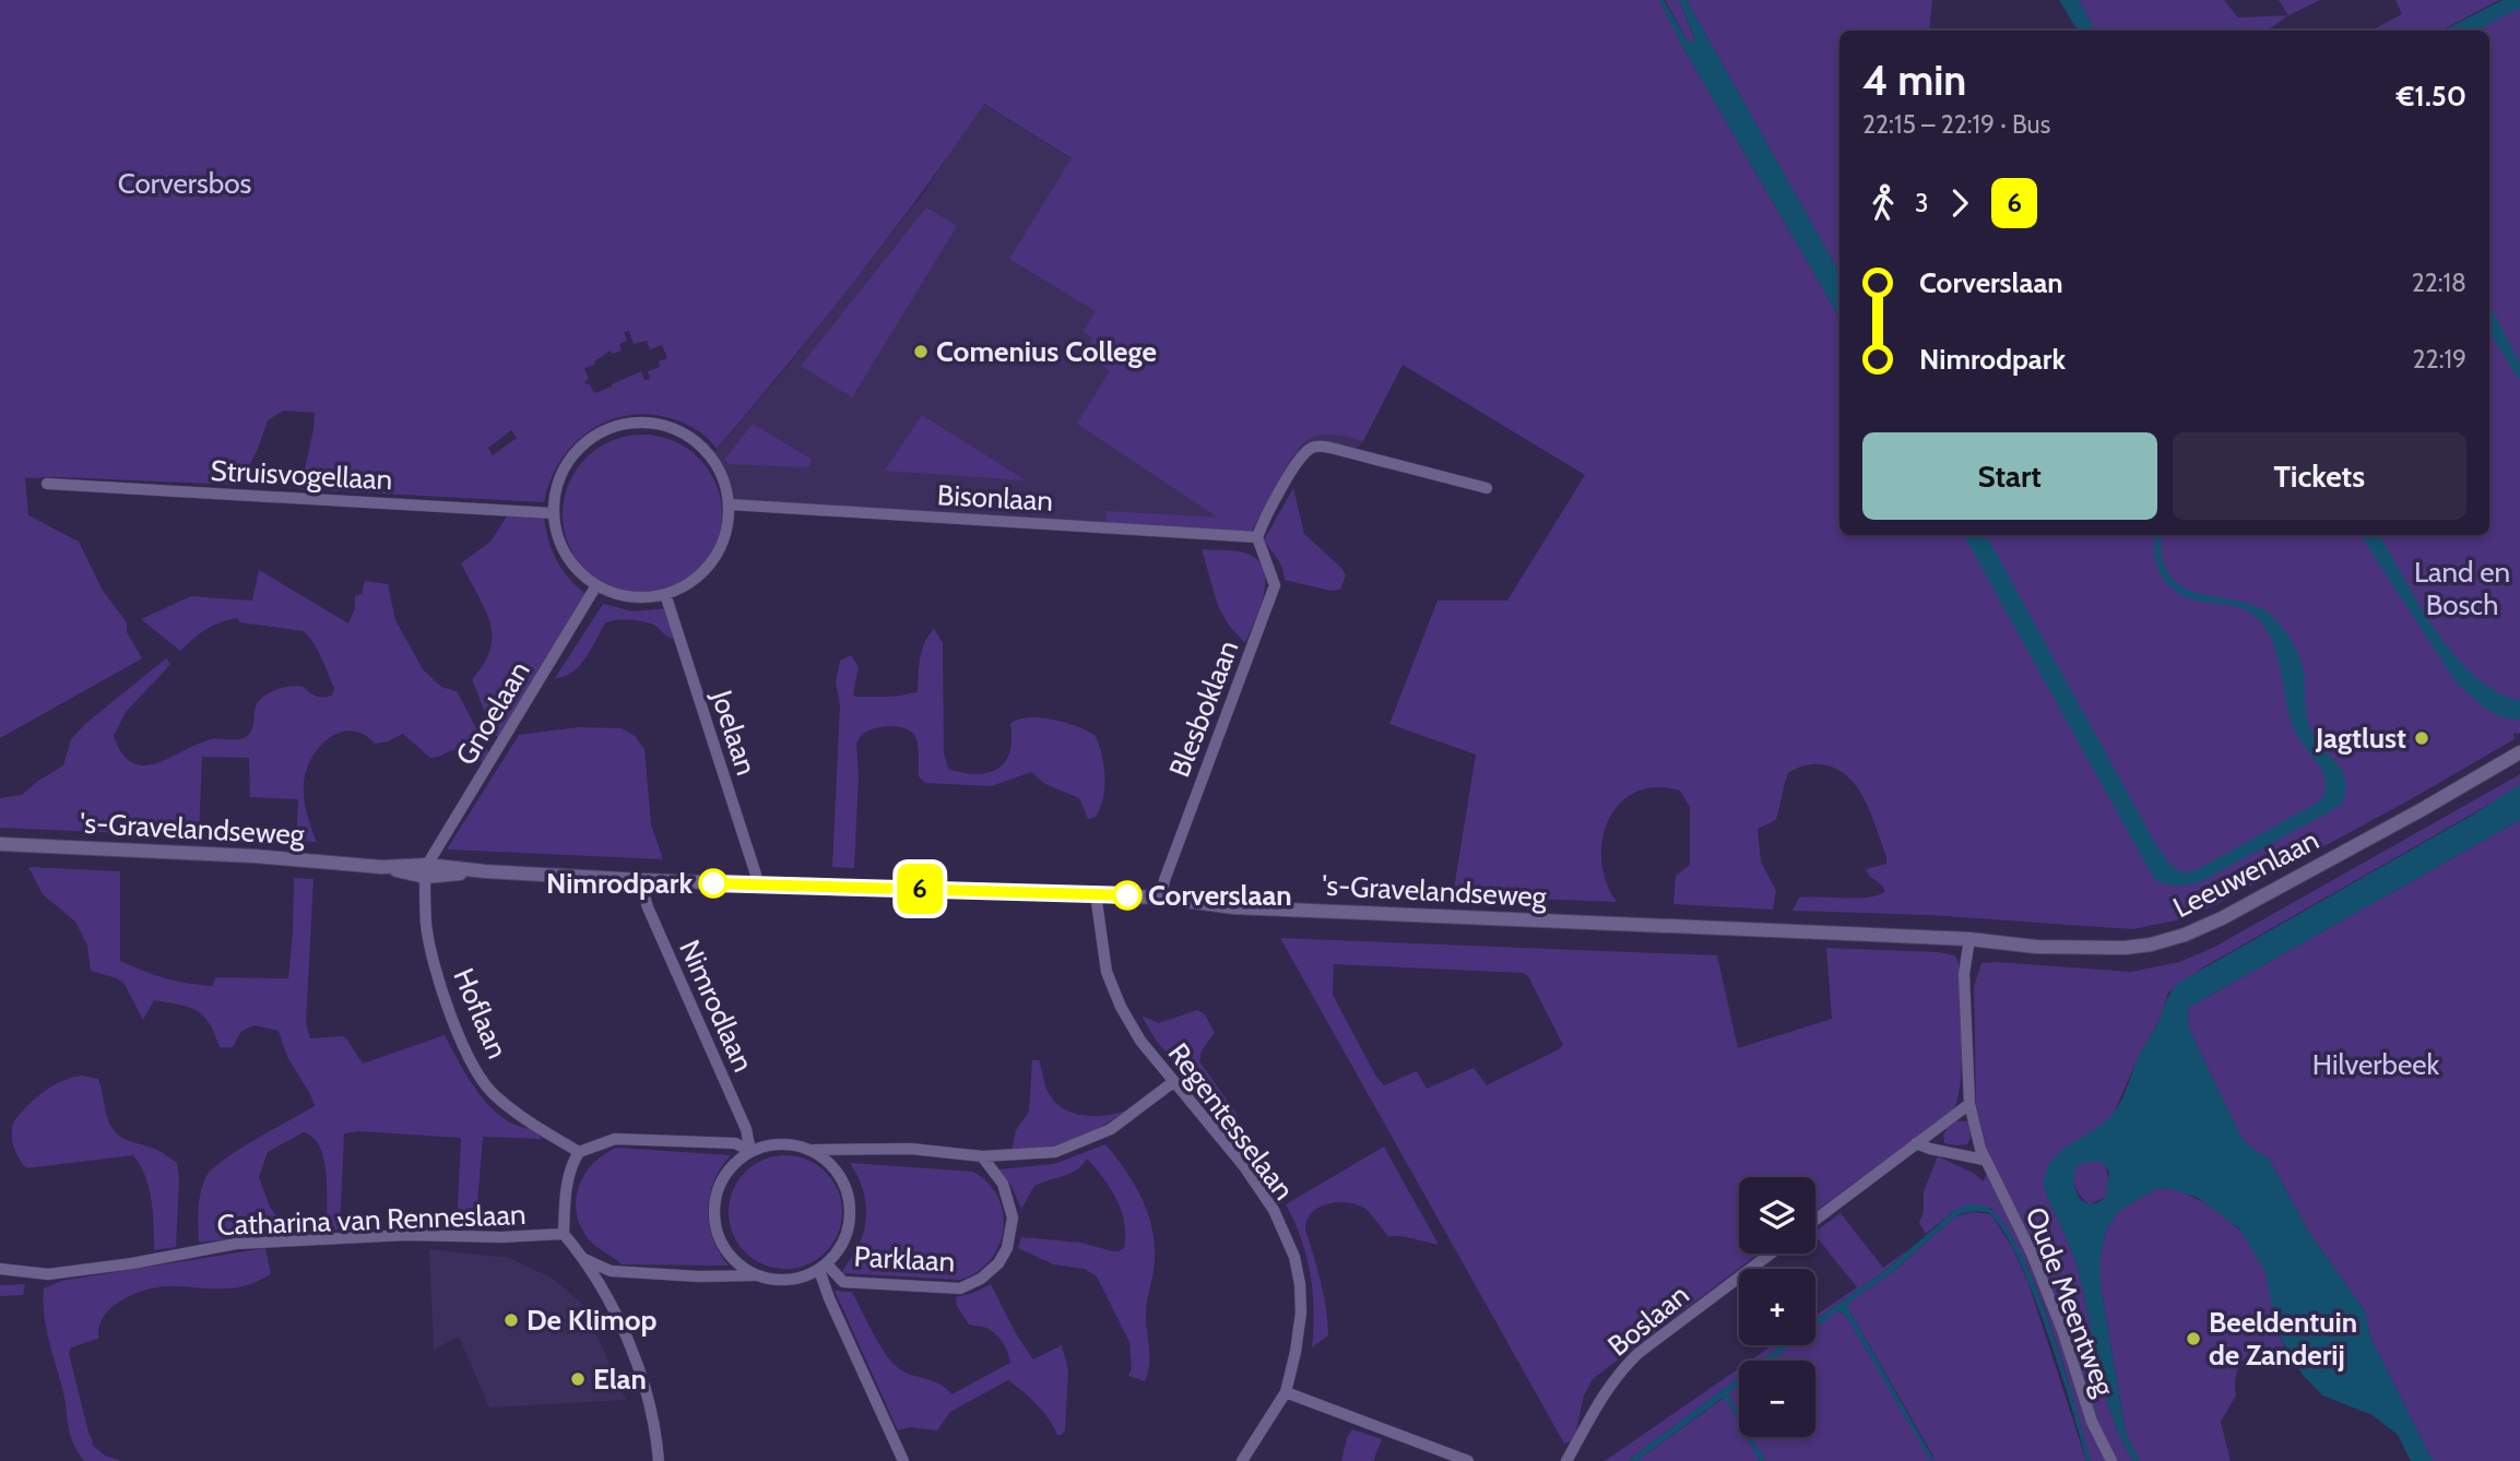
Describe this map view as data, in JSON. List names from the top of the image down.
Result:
{
  "streets": {
    "street": [
      "Struisvogellaan",
      "Bisonlaan",
      "Blesboklaan",
      "Gnoelaan",
      "Joelaan",
      "'s-Gravelandseweg",
      "Leeuwenlaan",
      "Nimrodlaan",
      "Hoflaan",
      "Regentesselaan",
      "Catharina van Renneslaan",
      "Parklaan",
      "Oude Meentweg",
      "Boslaan"
    ]
  },
  "crossings": [
    ["Struisvogellaan", "Bisonlaan"],
    ["Struisvogellaan", "Gnoelaan"],
    ["Struisvogellaan", "Joelaan"],
    ["Bisonlaan", "Blesboklaan"],
    ["Bisonlaan", "Gnoelaan"],
    ["Bisonlaan", "Joelaan"],
    ["Blesboklaan", "'s-Gravelandseweg"],
    ["Gnoelaan", "Joelaan"],
    ["Gnoelaan", "'s-Gravelandseweg"],
    ["Gnoelaan", "Hoflaan"],
    ["Joelaan", "'s-Gravelandseweg"],
    ["'s-Gravelandseweg", "Leeuwenlaan"],
    ["'s-Gravelandseweg", "Nimrodlaan"],
    ["'s-Gravelandseweg", "Hoflaan"],
    ["'s-Gravelandseweg", "Regentesselaan"],
    ["'s-Gravelandseweg", "Oude Meentweg"],
    ["Leeuwenlaan", "Oude Meentweg"],
    ["Nimrodlaan", "Parklaan"]
  ],
  "parks": ["Corversbos", "Land en Bosch", "Hilverbeek"],
  "places": [
    "Comenius College",
    "Jagtlust",
    "Nimrodpark",
    "Corverslaan",
    "De Klimop",
    "Beeldentuin de Zanderij",
    "Elan"
  ],
  "lines": ["bus line 6"],
  "page": {
    "on_map": "6",
    "heading": ["4 min", "22:15 – 22:19 · Bus", "€1.50"],
    "legs": ["3", "6"],
    "list": [
      {
        "name": "Corverslaan",
        "value": "22:18"
      },
      {
        "name": "Nimrodpark",
        "value": "22:19"
      }
    ],
    "buttons": ["Start", "Tickets"],
    "map_buttons": ["+", "−"]
  }
}
